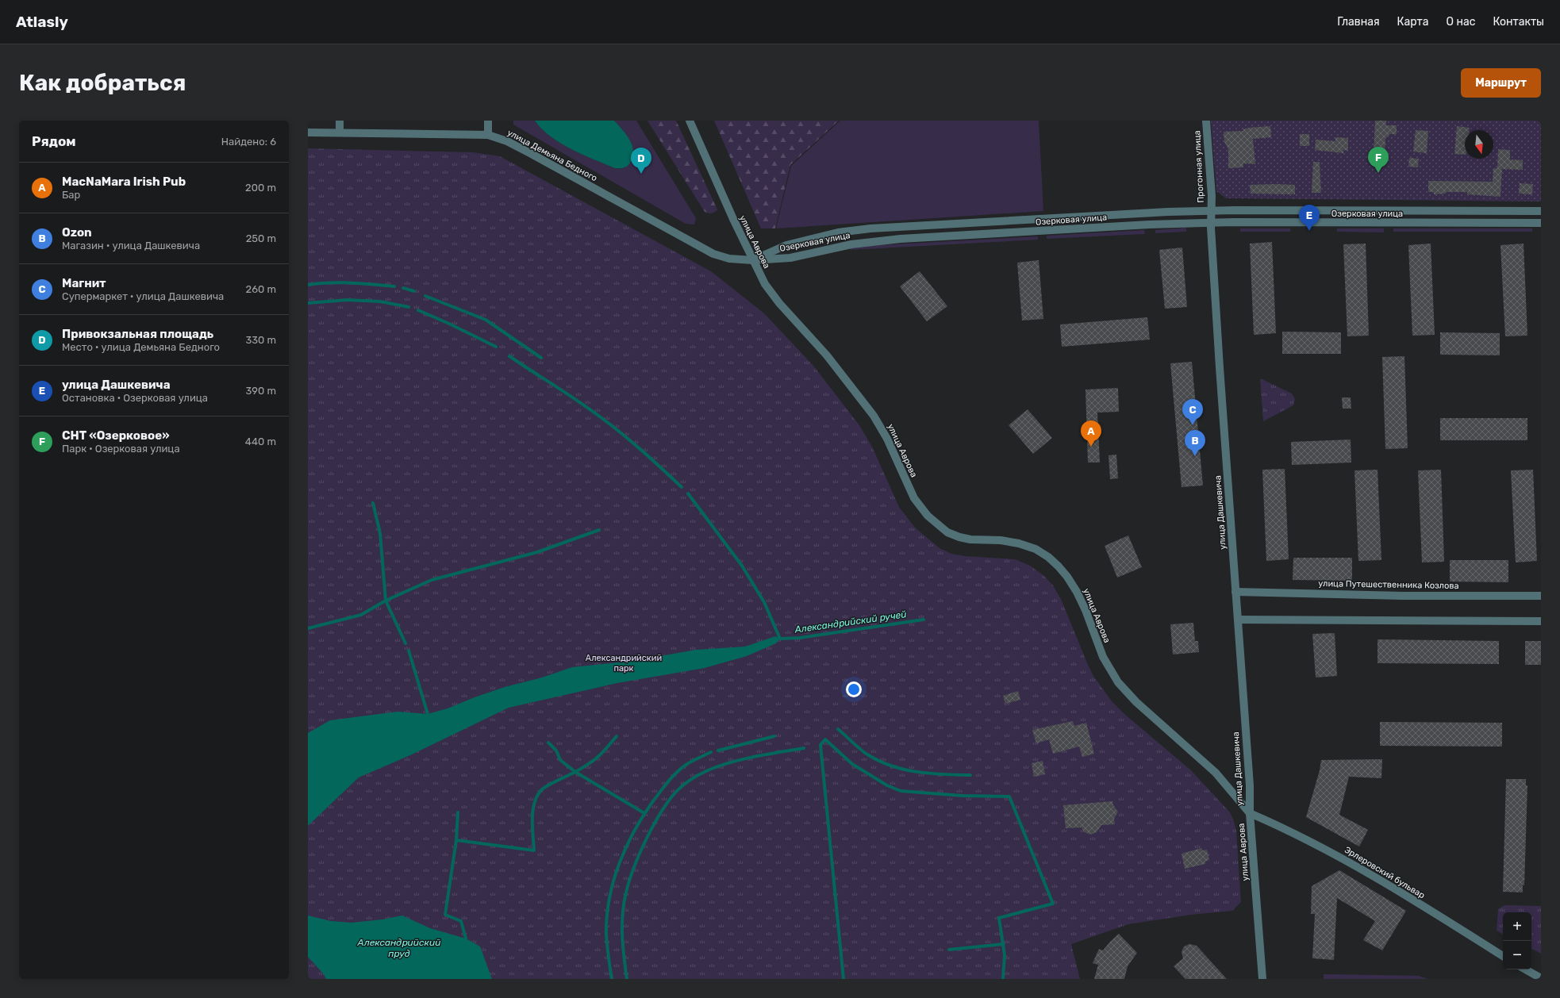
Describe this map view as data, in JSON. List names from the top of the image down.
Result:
{
  "streets": {
    "street": [
      "улица Демьяна Бедного",
      "Прогонная улица",
      "Озерковая улица",
      "улица Аврова",
      "улица Дашкевича",
      "улица Путешественника Козлова",
      "Эрлеровский бульвар"
    ]
  },
  "crossings": [
    ["улица Демьяна Бедного", "Озерковая улица"],
    ["улица Демьяна Бедного", "улица Аврова"],
    ["Прогонная улица", "Озерковая улица"],
    ["Прогонная улица", "улица Дашкевича"],
    ["Озерковая улица", "улица Аврова"],
    ["Озерковая улица", "улица Дашкевича"],
    ["улица Аврова", "улица Дашкевича"],
    ["улица Аврова", "Эрлеровский бульвар"],
    ["улица Дашкевича", "улица Путешественника Козлова"],
    ["улица Дашкевича", "Эрлеровский бульвар"]
  ],
  "water": ["Александрийский ручей", "Александрийский пруд"],
  "parks": ["Александрийский парк"],
  "north": "bottom",
  "page": {
    "header": "Atlasly",
    "nav": [
      "Главная",
      "Карта",
      "О нас",
      "Контакты"
    ],
    "buttons": "Маршрут",
    "title": "Как добраться",
    "heading": ["Рядом", "Найдено: 6"],
    "pins": [
      "F",
      "D",
      "E",
      "C",
      "A",
      "B"
    ],
    "list": [
      {
        "mark": "A",
        "name": "MacNaMara Irish Pub",
        "note": "Бар",
        "value": "200 m"
      },
      {
        "mark": "B",
        "name": "Ozon",
        "note": "Магазин · улица Дашкевича",
        "value": "250 m"
      },
      {
        "mark": "C",
        "name": "Магнит",
        "note": "Супермаркет · улица Дашкевича",
        "value": "260 m"
      },
      {
        "mark": "D",
        "name": "Привокзальная площадь",
        "note": "Место · улица Демьяна Бедного",
        "value": "330 m"
      },
      {
        "mark": "E",
        "name": "улица Дашкевича",
        "note": "Остановка · Озерковая улица",
        "value": "390 m"
      },
      {
        "mark": "F",
        "name": "СНТ «Озерковое»",
        "note": "Парк · Озерковая улица",
        "value": "440 m"
      }
    ],
    "map_buttons": ["+", "−"]
  }
}
